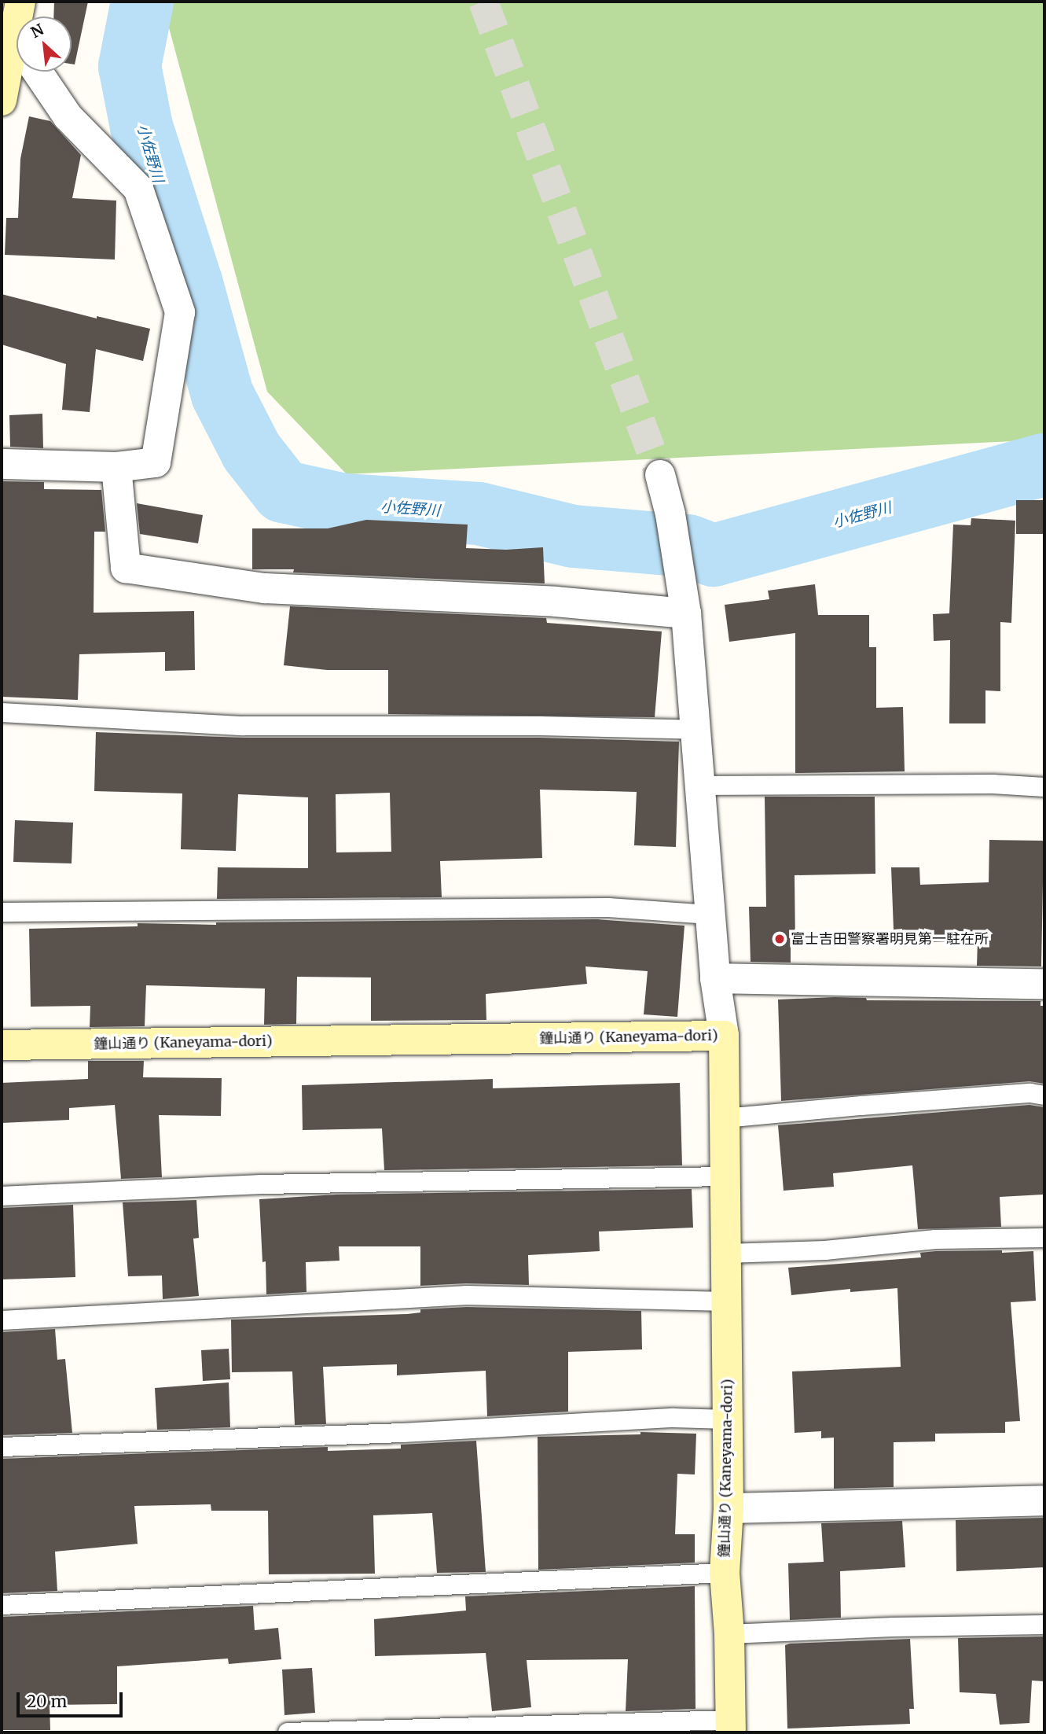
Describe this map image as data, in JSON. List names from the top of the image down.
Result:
{
  "streets": {
    "main road": ["鐘山通り (Kaneyama-dori)"]
  },
  "water": ["小佐野川"],
  "places": ["富士吉田警察署明見第一駐在所"],
  "scale_bar": "20 m",
  "north": "top left"
}
